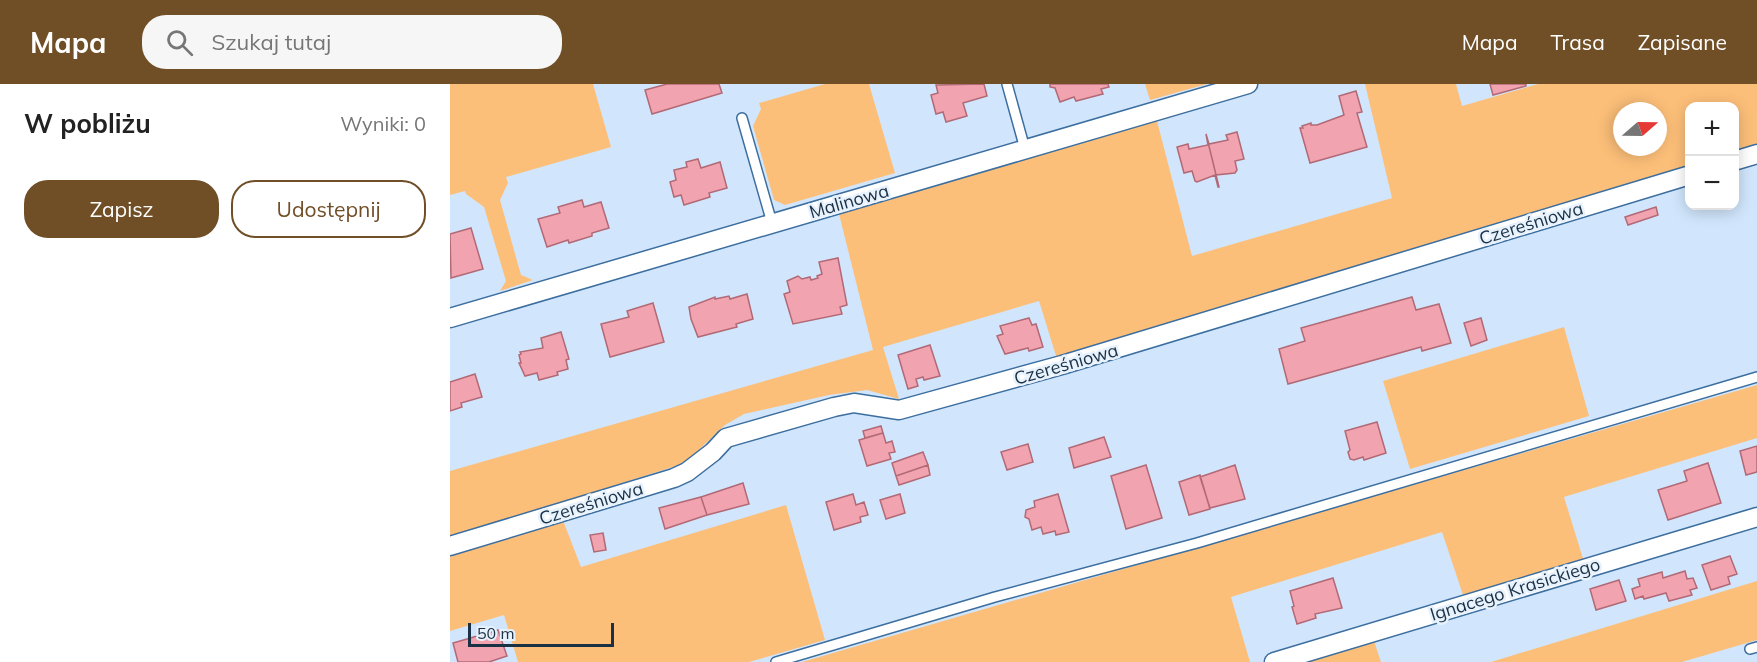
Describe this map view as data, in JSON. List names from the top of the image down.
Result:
{
  "streets": {
    "street": ["Malinowa", "Czereśniowa", "Ignacego Krasickiego"]
  },
  "scale_bar": "50 m",
  "north": "right",
  "page": {
    "header": "Mapa",
    "search": "Szukaj tutaj",
    "nav": ["Mapa", "Trasa", "Zapisane"],
    "heading": ["W pobliżu", "Wyniki: 0"],
    "map_buttons": ["+", "−"],
    "buttons": ["Zapisz", "Udostępnij"],
    "scale": "50 m"
  }
}
